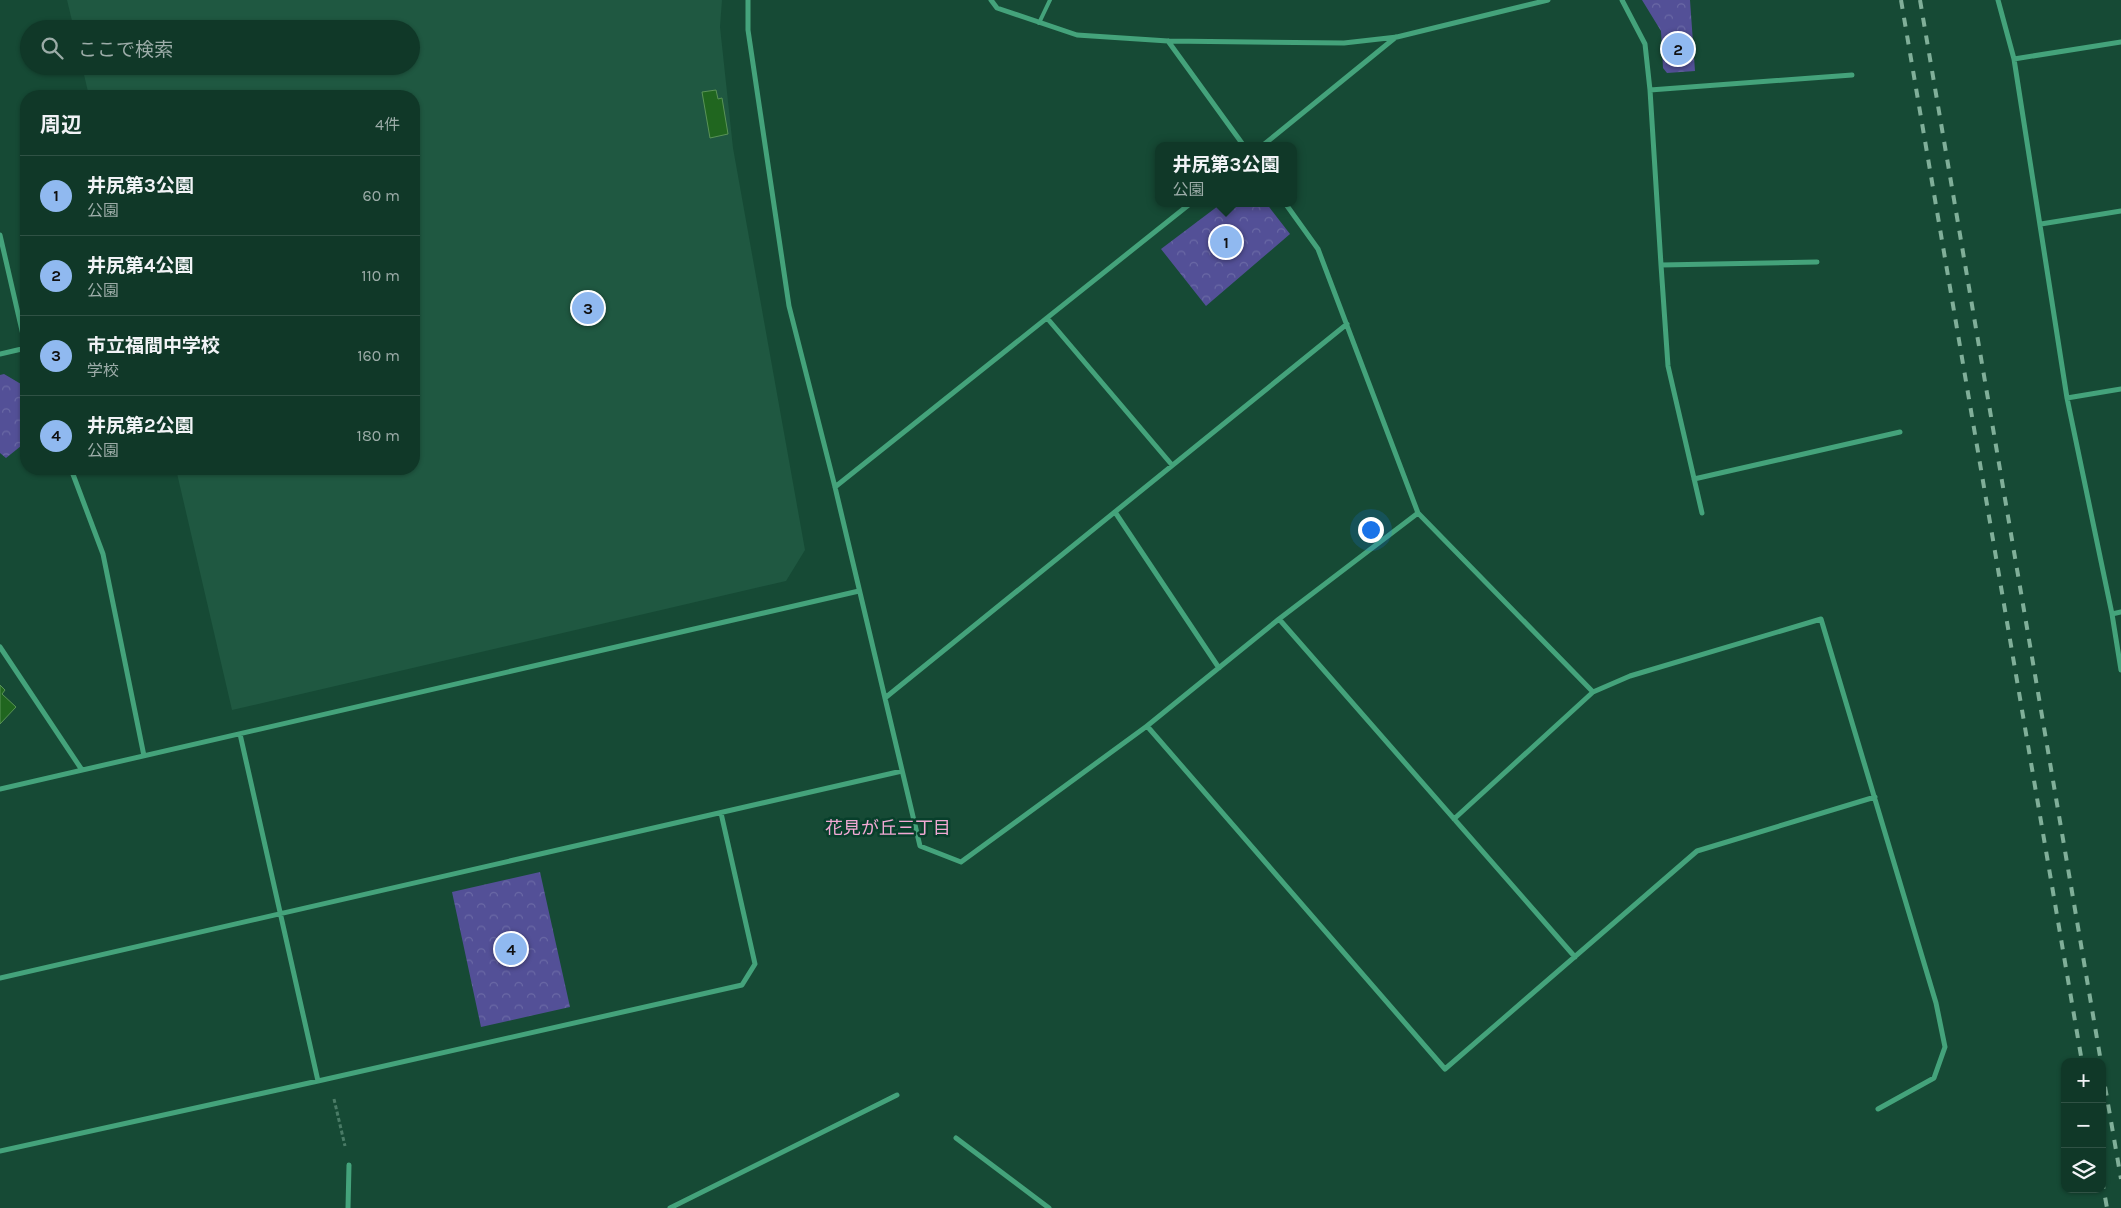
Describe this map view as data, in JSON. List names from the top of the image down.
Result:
{
  "districts": ["花見が丘三丁目"],
  "page": {
    "search": "ここで検索",
    "pins": [
      "2",
      "1",
      "3",
      "4"
    ],
    "heading": ["周辺", "4件"],
    "popup": ["井尻第3公園", "公園"],
    "list": [
      {
        "mark": "1",
        "name": "井尻第3公園",
        "note": "公園",
        "value": "60 m"
      },
      {
        "mark": "2",
        "name": "井尻第4公園",
        "note": "公園",
        "value": "110 m"
      },
      {
        "mark": "3",
        "name": "市立福間中学校",
        "note": "学校",
        "value": "160 m"
      },
      {
        "mark": "4",
        "name": "井尻第2公園",
        "note": "公園",
        "value": "180 m"
      }
    ],
    "map_buttons": ["+", "−"]
  }
}
